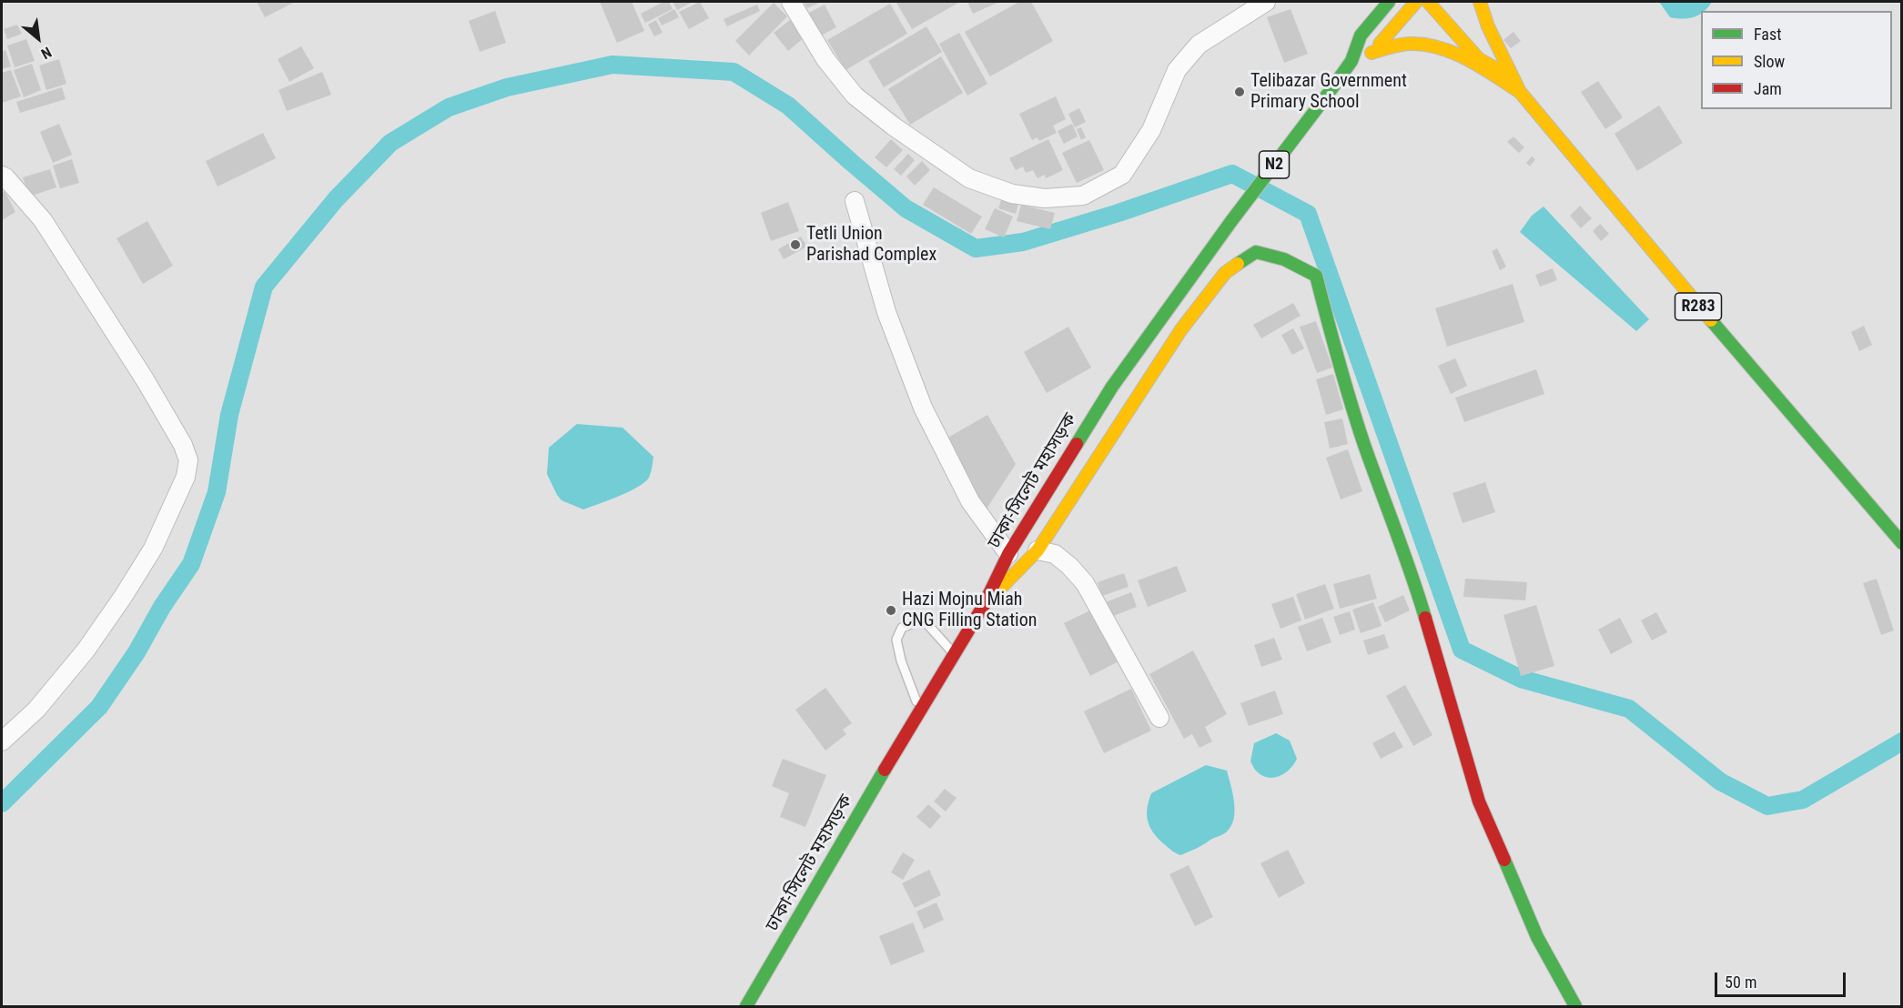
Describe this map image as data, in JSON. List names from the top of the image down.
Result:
{
  "streets": {
    "main road": ["N2", "R283", "ঢাকা-সিলেট মহাসড়ক"]
  },
  "places": ["Telibazar Government Primary School", "Tetli Union Parishad Complex", "Hazi Mojnu Miah CNG Filling Station"],
  "legend": ["Fast", "Slow", "Jam"],
  "scale_bar": "50 m",
  "north": "bottom right"
}
